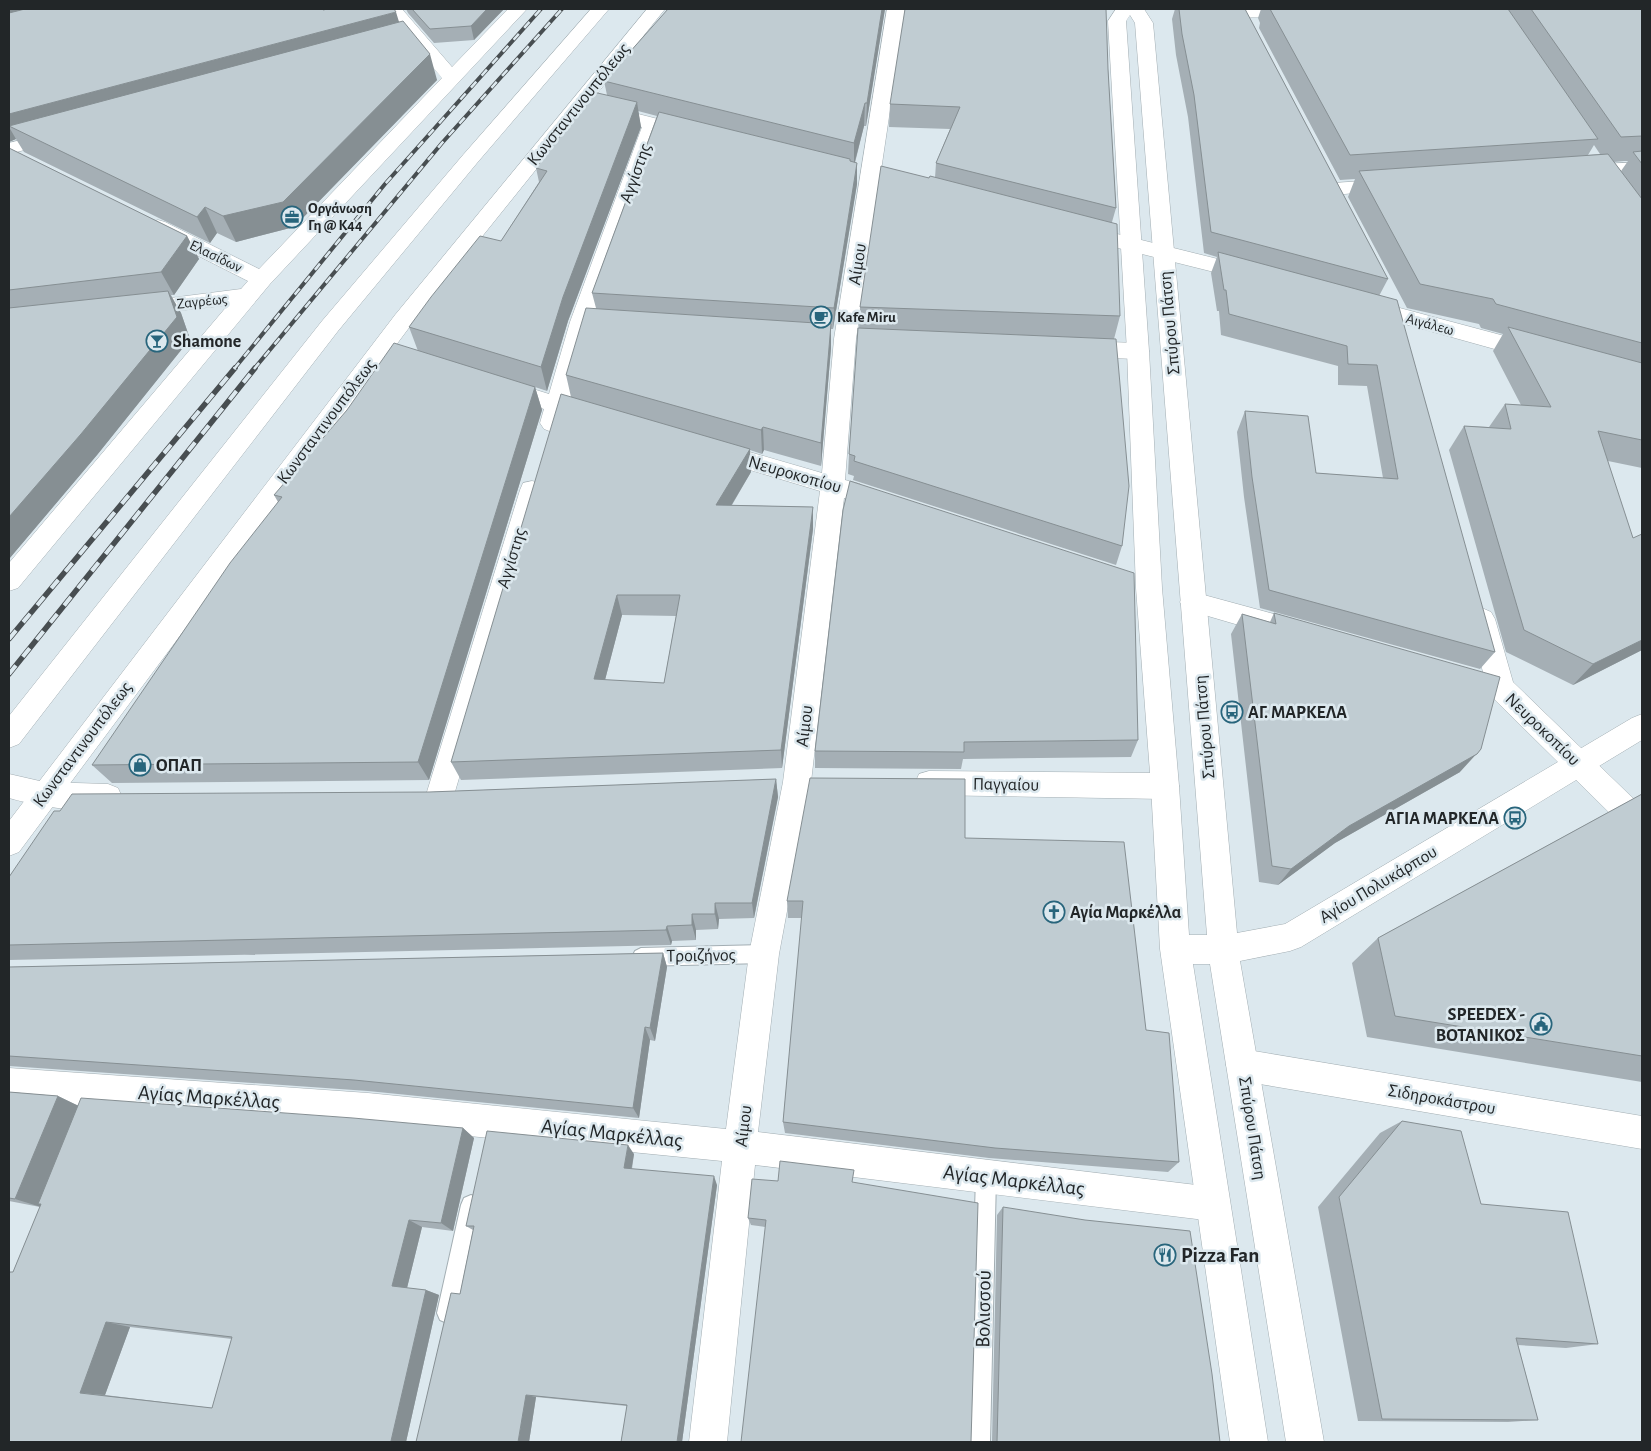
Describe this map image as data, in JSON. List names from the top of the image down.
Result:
{
  "streets": {
    "street": [
      "Κωνσταντινουπόλεως",
      "Αγγίστης",
      "Ελασίδων",
      "Αίμου",
      "Ζαγρέως",
      "Σπύρου Πάτση",
      "Αιγάλεω",
      "Νευροκοπίου",
      "Παγγαίου",
      "Αγίου Πολυκάρπου",
      "Αγίας Μαρκέλλας",
      "Σιδηροκάστρου"
    ],
    "lane": ["Τροιζήνος", "Βολισσού"]
  },
  "crossings": [
    ["Αίμου", "Νευροκοπίου"],
    ["Αίμου", "Τροιζήνος"],
    ["Αίμου", "Αγίας Μαρκέλλας"],
    ["Σπύρου Πάτση", "Παγγαίου"],
    ["Σπύρου Πάτση", "Αγίου Πολυκάρπου"],
    ["Σπύρου Πάτση", "Αγίας Μαρκέλλας"],
    ["Σπύρου Πάτση", "Σιδηροκάστρου"],
    ["Νευροκοπίου", "Αγίου Πολυκάρπου"],
    ["Αγίας Μαρκέλλας", "Βολισσού"]
  ],
  "places": {
    "office": ["Οργάνωση Γη @ Κ44"],
    "cafe": ["Kafe Miru"],
    "bar": ["Shamone"],
    "bus stop": ["ΑΓ. ΜΑΡΚΕΛΑ", "ΑΓΙΑ ΜΑΡΚΕΛΑ"],
    "shop": ["ΟΠΑΠ"],
    "church": ["Αγία Μαρκέλλα"],
    "public building": ["SPEEDEX - ΒΟΤΑΝΙΚΟΣ"],
    "restaurant": ["Pizza Fan"]
  }
}
